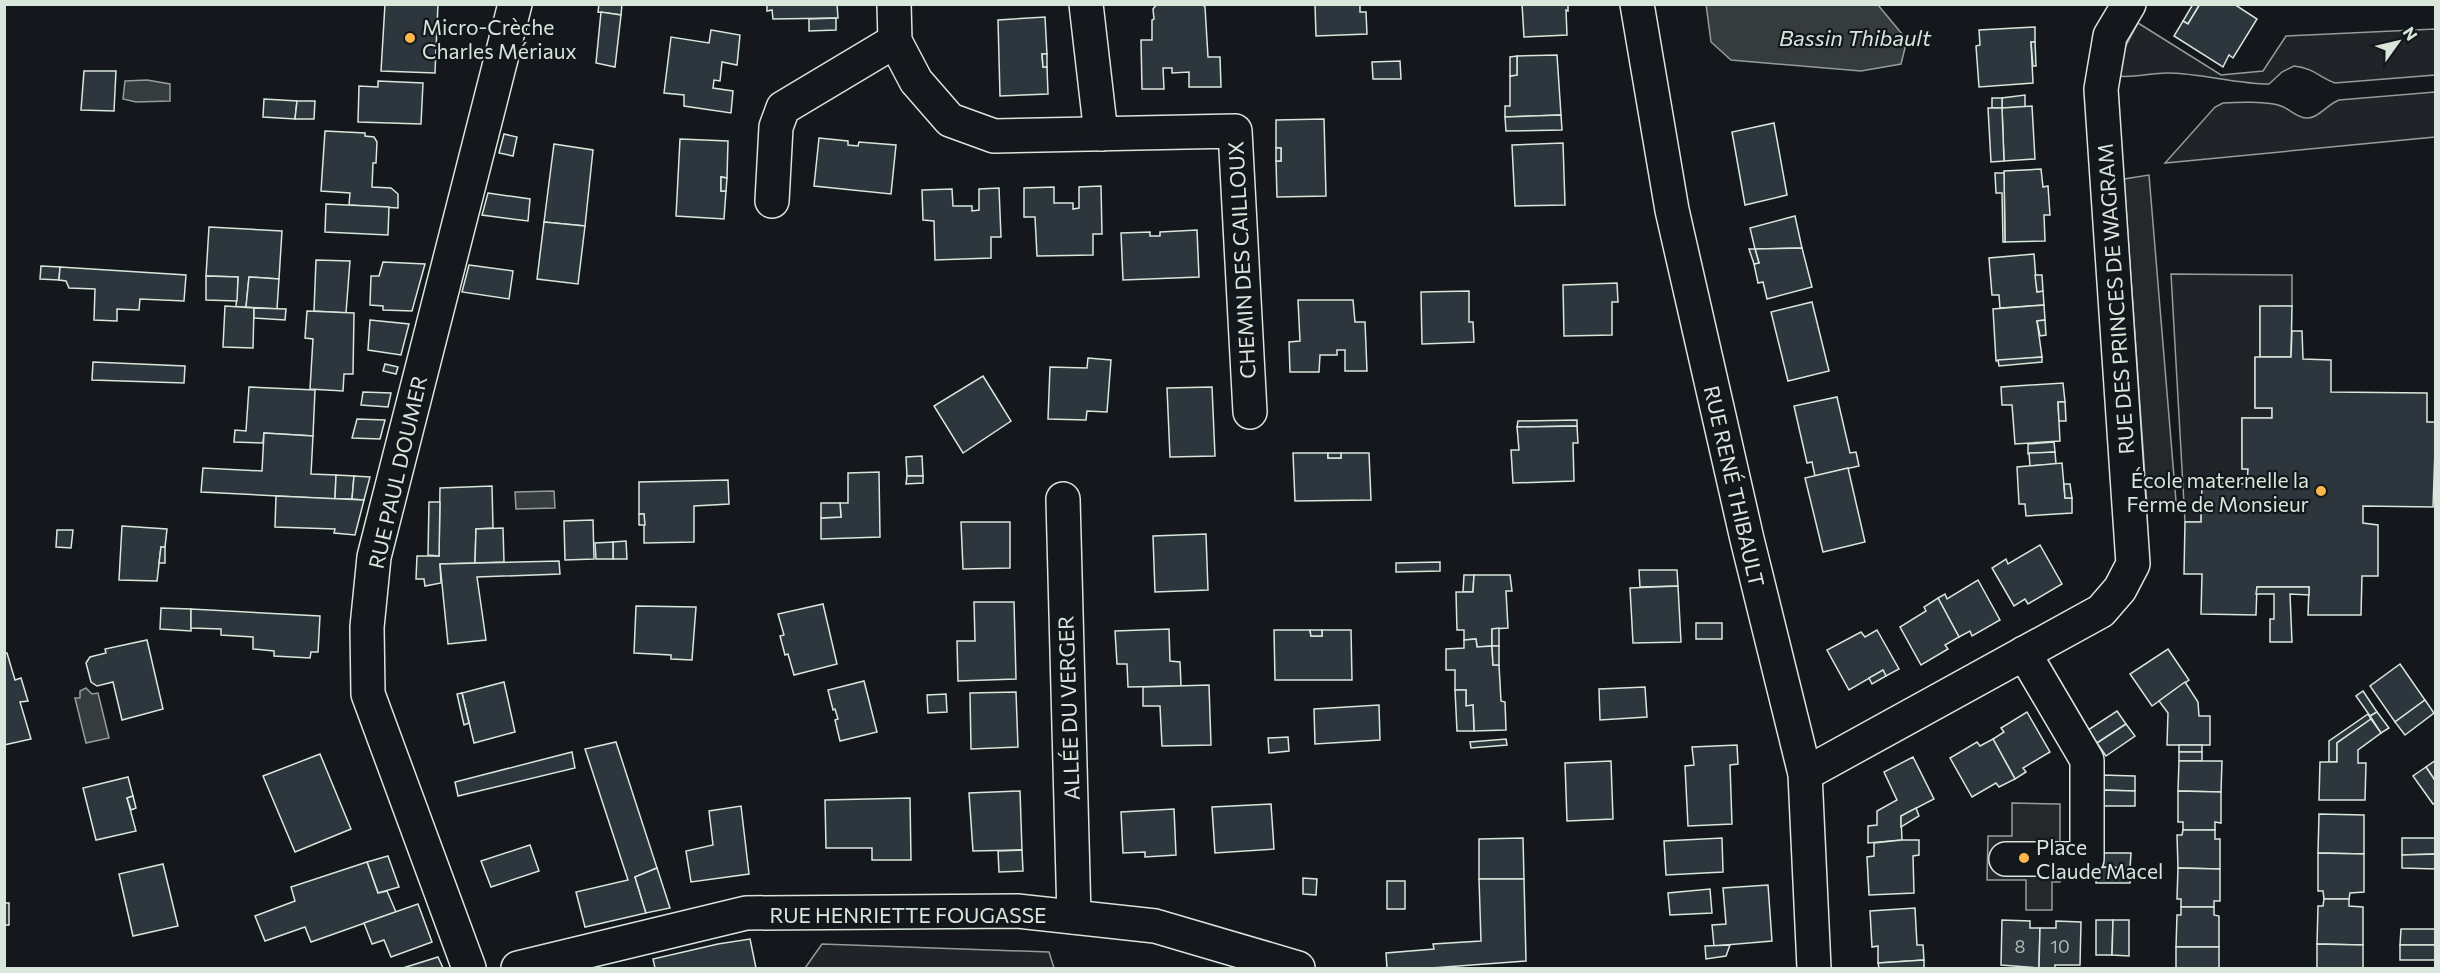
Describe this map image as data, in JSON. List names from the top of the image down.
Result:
{
  "streets": {
    "street": [
      "CHEMIN DES CAILLOUX",
      "RUE DES PRINCES DE WAGRAM",
      "RUE PAUL DOUMER",
      "RUE RENÉ THIBAULT",
      "ALLÉE DU VERGER",
      "RUE HENRIETTE FOUGASSE"
    ]
  },
  "crossings": [
    ["RUE DES PRINCES DE WAGRAM", "RUE RENÉ THIBAULT"],
    ["ALLÉE DU VERGER", "RUE HENRIETTE FOUGASSE"]
  ],
  "water": ["Bassin Thibault"],
  "places": ["Micro-Crèche Charles Mériaux", "École maternelle la Ferme de Monsieur", "Place Claude Macel"],
  "house_numbers": ["8", "10"],
  "north": "top right"
}
